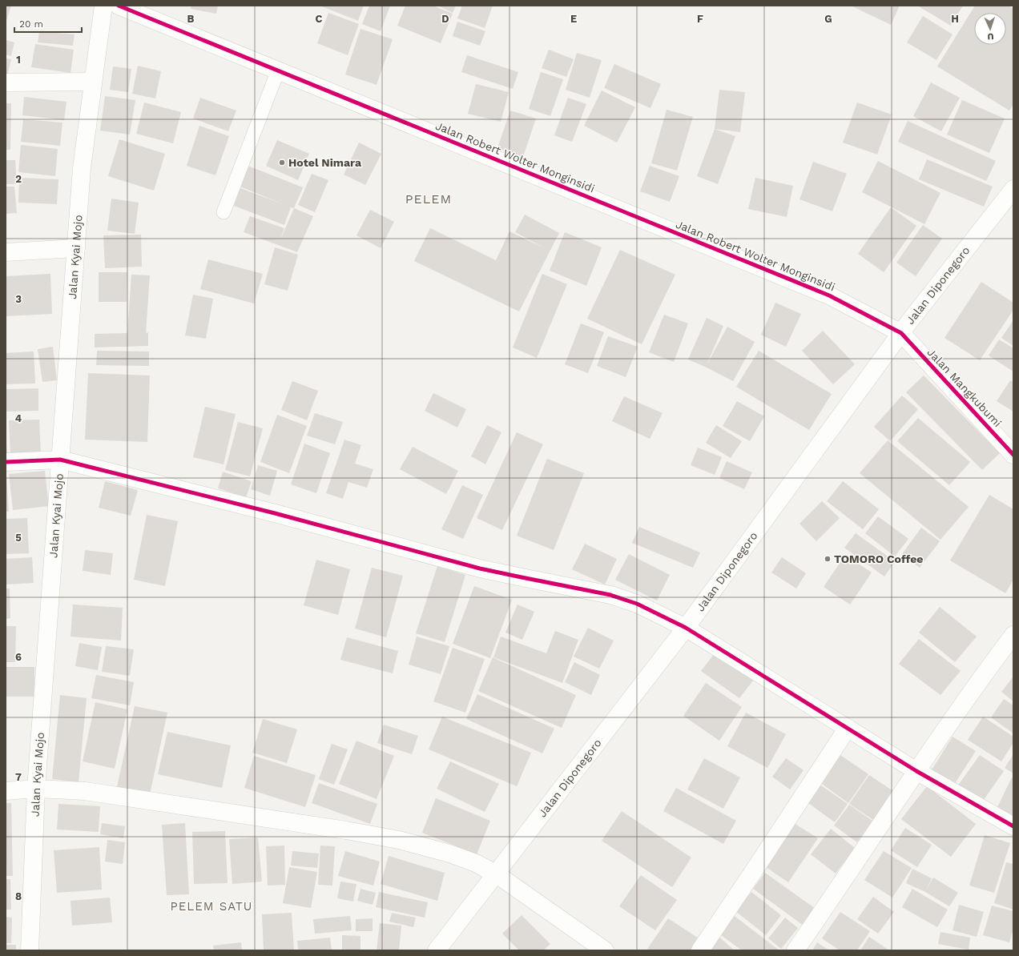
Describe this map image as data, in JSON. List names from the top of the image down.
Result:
{
  "streets": {
    "street": [
      "Jalan Robert Wolter Monginsidi",
      "Jalan Kyai Mojo",
      "Jalan Diponegoro",
      "Jalan Mangkubumi"
    ]
  },
  "crossings": [
    ["Jalan Robert Wolter Monginsidi", "Jalan Diponegoro"],
    ["Jalan Robert Wolter Monginsidi", "Jalan Mangkubumi"],
    ["Jalan Diponegoro", "Jalan Mangkubumi"]
  ],
  "districts": ["PELEM", "PELEM SATU"],
  "places": ["Hotel Nimara", "TOMORO Coffee"],
  "scale_bar": "20 m",
  "north": "bottom",
  "grid": {
    "columns": [
      "B",
      "C",
      "D",
      "E",
      "F",
      "G",
      "H"
    ],
    "rows": [
      "1",
      "2",
      "3",
      "4",
      "5",
      "6",
      "7",
      "8"
    ]
  }
}
